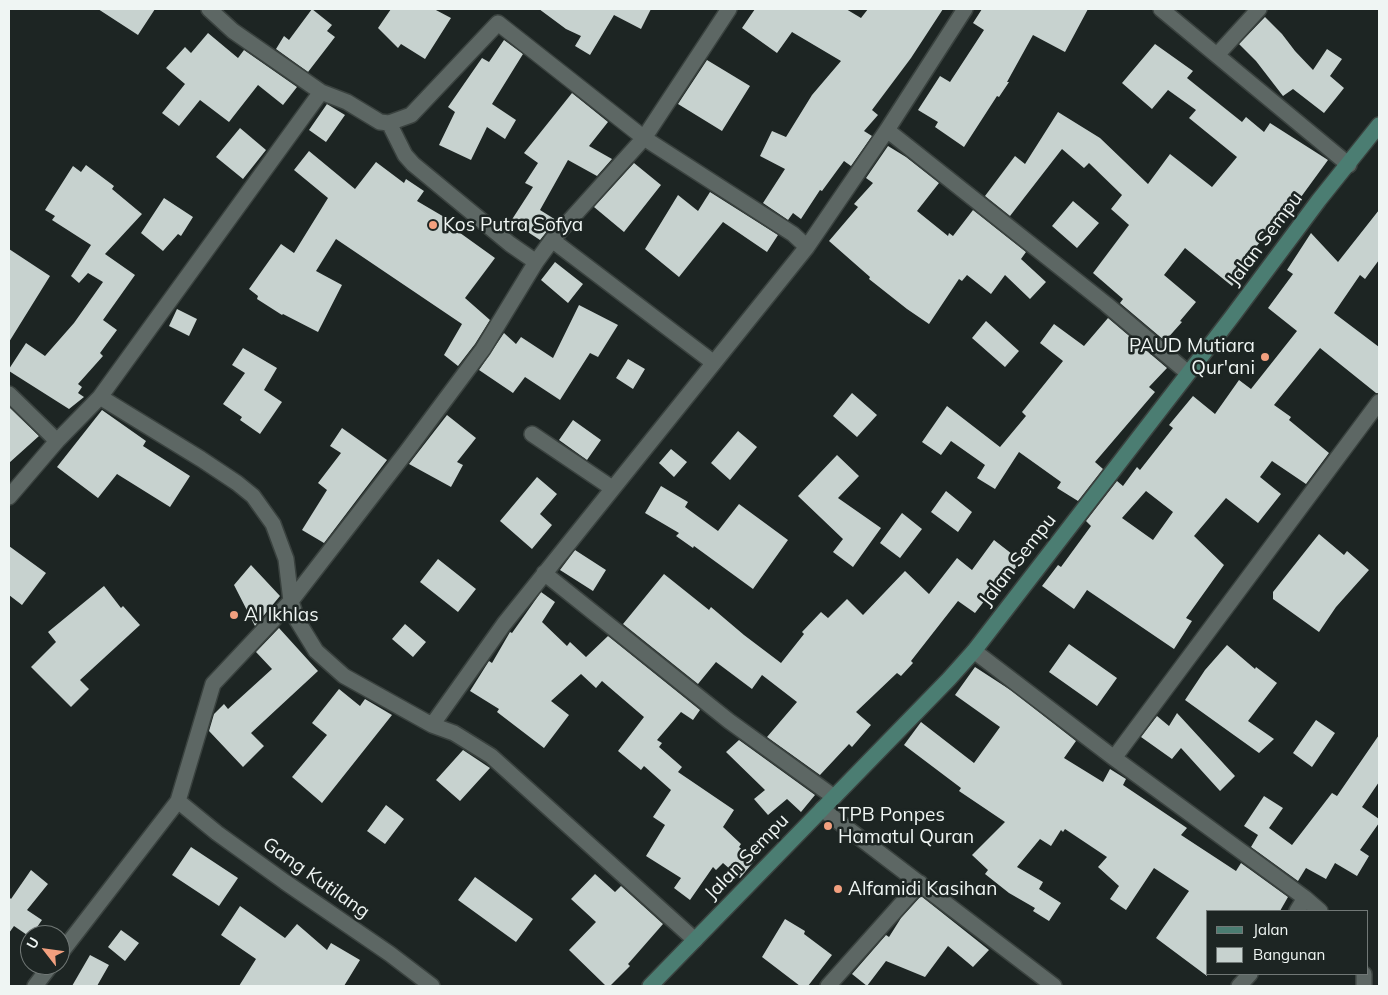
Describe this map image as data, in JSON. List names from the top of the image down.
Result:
{
  "streets": {
    "main road": ["Jalan Sempu"],
    "street": ["Gang Kutilang"]
  },
  "places": [
    "Kos Putra Sofya",
    "PAUD Mutiara Qur'ani",
    "Al Ikhlas",
    "TPB Ponpes Hamatul Quran",
    "Alfamidi Kasihan"
  ],
  "legend": ["Jalan", "Bangunan"],
  "north": "top left"
}
